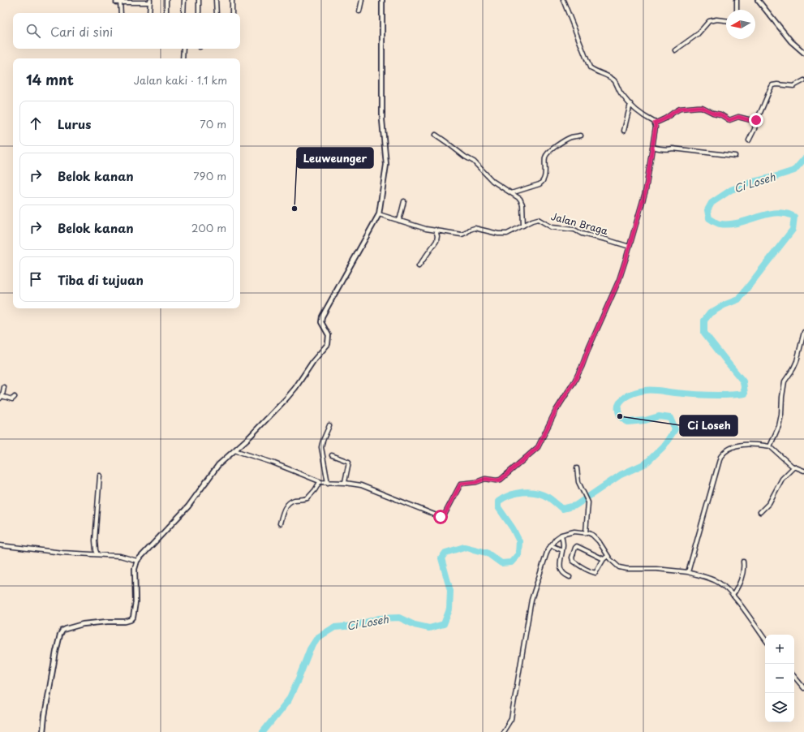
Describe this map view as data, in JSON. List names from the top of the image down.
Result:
{
  "streets": {
    "street": ["Jalan Braga"]
  },
  "water": ["Ci Loseh"],
  "places": ["Leuweunger", "Ci Loseh"],
  "north": "left",
  "page": {
    "search": "Cari di sini",
    "heading": ["14 mnt", "Jalan kaki · 1.1 km"],
    "list": [
      ["Lurus", "70 m"],
      ["Belok kanan", "790 m"],
      ["Belok kanan", "200 m"],
      "Tiba di tujuan"
    ],
    "map_buttons": ["+", "−"]
  }
}
